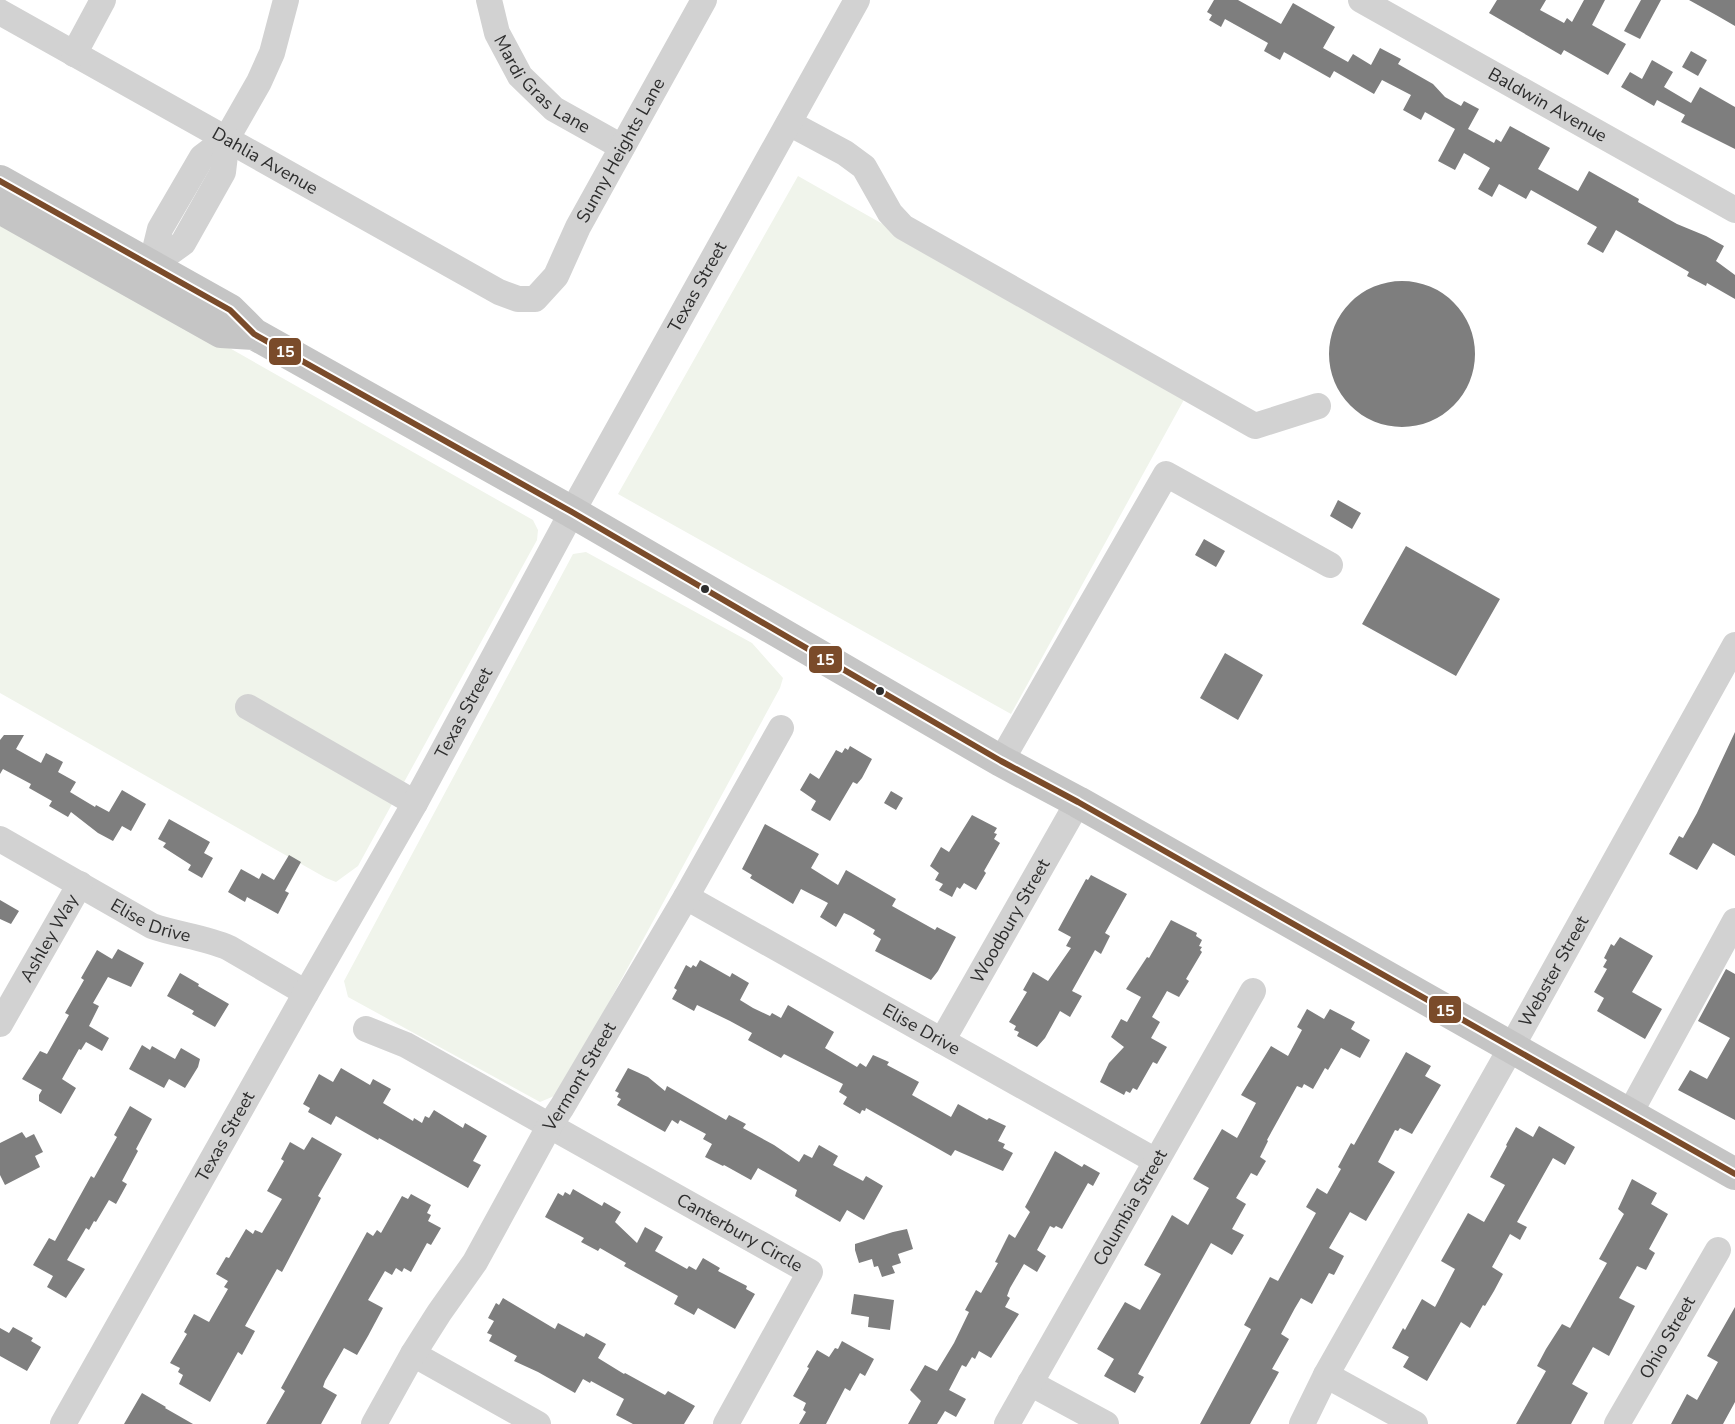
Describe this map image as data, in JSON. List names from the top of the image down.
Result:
{
  "streets": {
    "street": [
      "Mardi Gras Lane",
      "Baldwin Avenue",
      "Sunny Heights Lane",
      "Dahlia Avenue",
      "Texas Street",
      "Elise Drive",
      "Woodbury Street",
      "Ashley Way",
      "Webster Street",
      "Vermont Street",
      "Columbia Street",
      "Canterbury Circle",
      "Ohio Street"
    ]
  },
  "crossings": [
    ["Mardi Gras Lane", "Sunny Heights Lane"],
    ["Sunny Heights Lane", "Dahlia Avenue"],
    ["Texas Street", "Elise Drive"],
    ["Elise Drive", "Woodbury Street"],
    ["Elise Drive", "Ashley Way"],
    ["Elise Drive", "Vermont Street"],
    ["Elise Drive", "Columbia Street"],
    ["Vermont Street", "Canterbury Circle"]
  ],
  "lines": ["transit line 15"]
}
